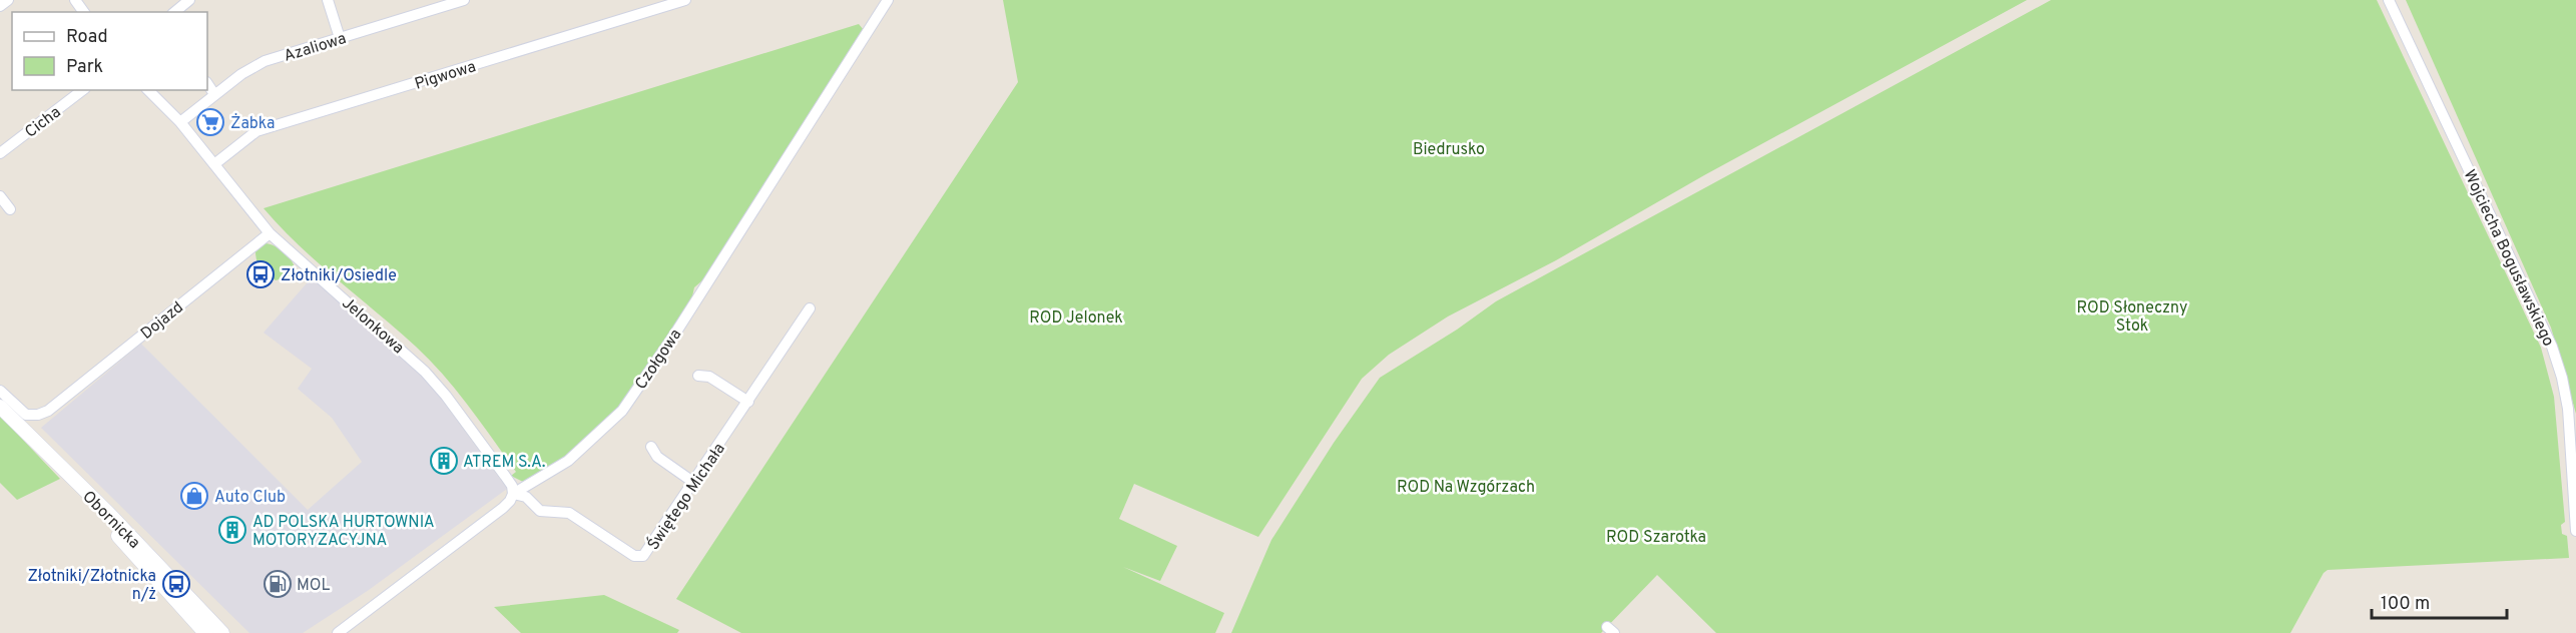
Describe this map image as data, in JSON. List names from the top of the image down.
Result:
{
  "streets": {
    "main road": ["Obornicka"],
    "street": [
      "Azaliowa",
      "Pigwowa",
      "Cicha",
      "Wojciecha Bogusławskiego",
      "Dojazd",
      "Jelonkowa",
      "Czołgowa",
      "Świętego Michała"
    ]
  },
  "crossings": [
    ["Azaliowa", "Jelonkowa"],
    ["Pigwowa", "Jelonkowa"],
    ["Dojazd", "Jelonkowa"],
    ["Jelonkowa", "Czołgowa"],
    ["Jelonkowa", "Świętego Michała"],
    ["Czołgowa", "Świętego Michała"]
  ],
  "parks": [
    "Biedrusko",
    "ROD Słoneczny Stok",
    "ROD Jelonek",
    "ROD Na Wzgórzach",
    "ROD Szarotka"
  ],
  "places": {
    "supermarket": ["Żabka"],
    "bus stop": ["Złotniki/Osiedle", "Złotniki/Złotnicka n/ż"],
    "building": ["ATREM S.A.", "AD POLSKA HURTOWNIA MOTORYZACYJNA"],
    "shop": ["Auto Club"],
    "fuel station": ["MOL"]
  },
  "legend": ["Road", "Park"],
  "scale_bar": "100 m"
}
